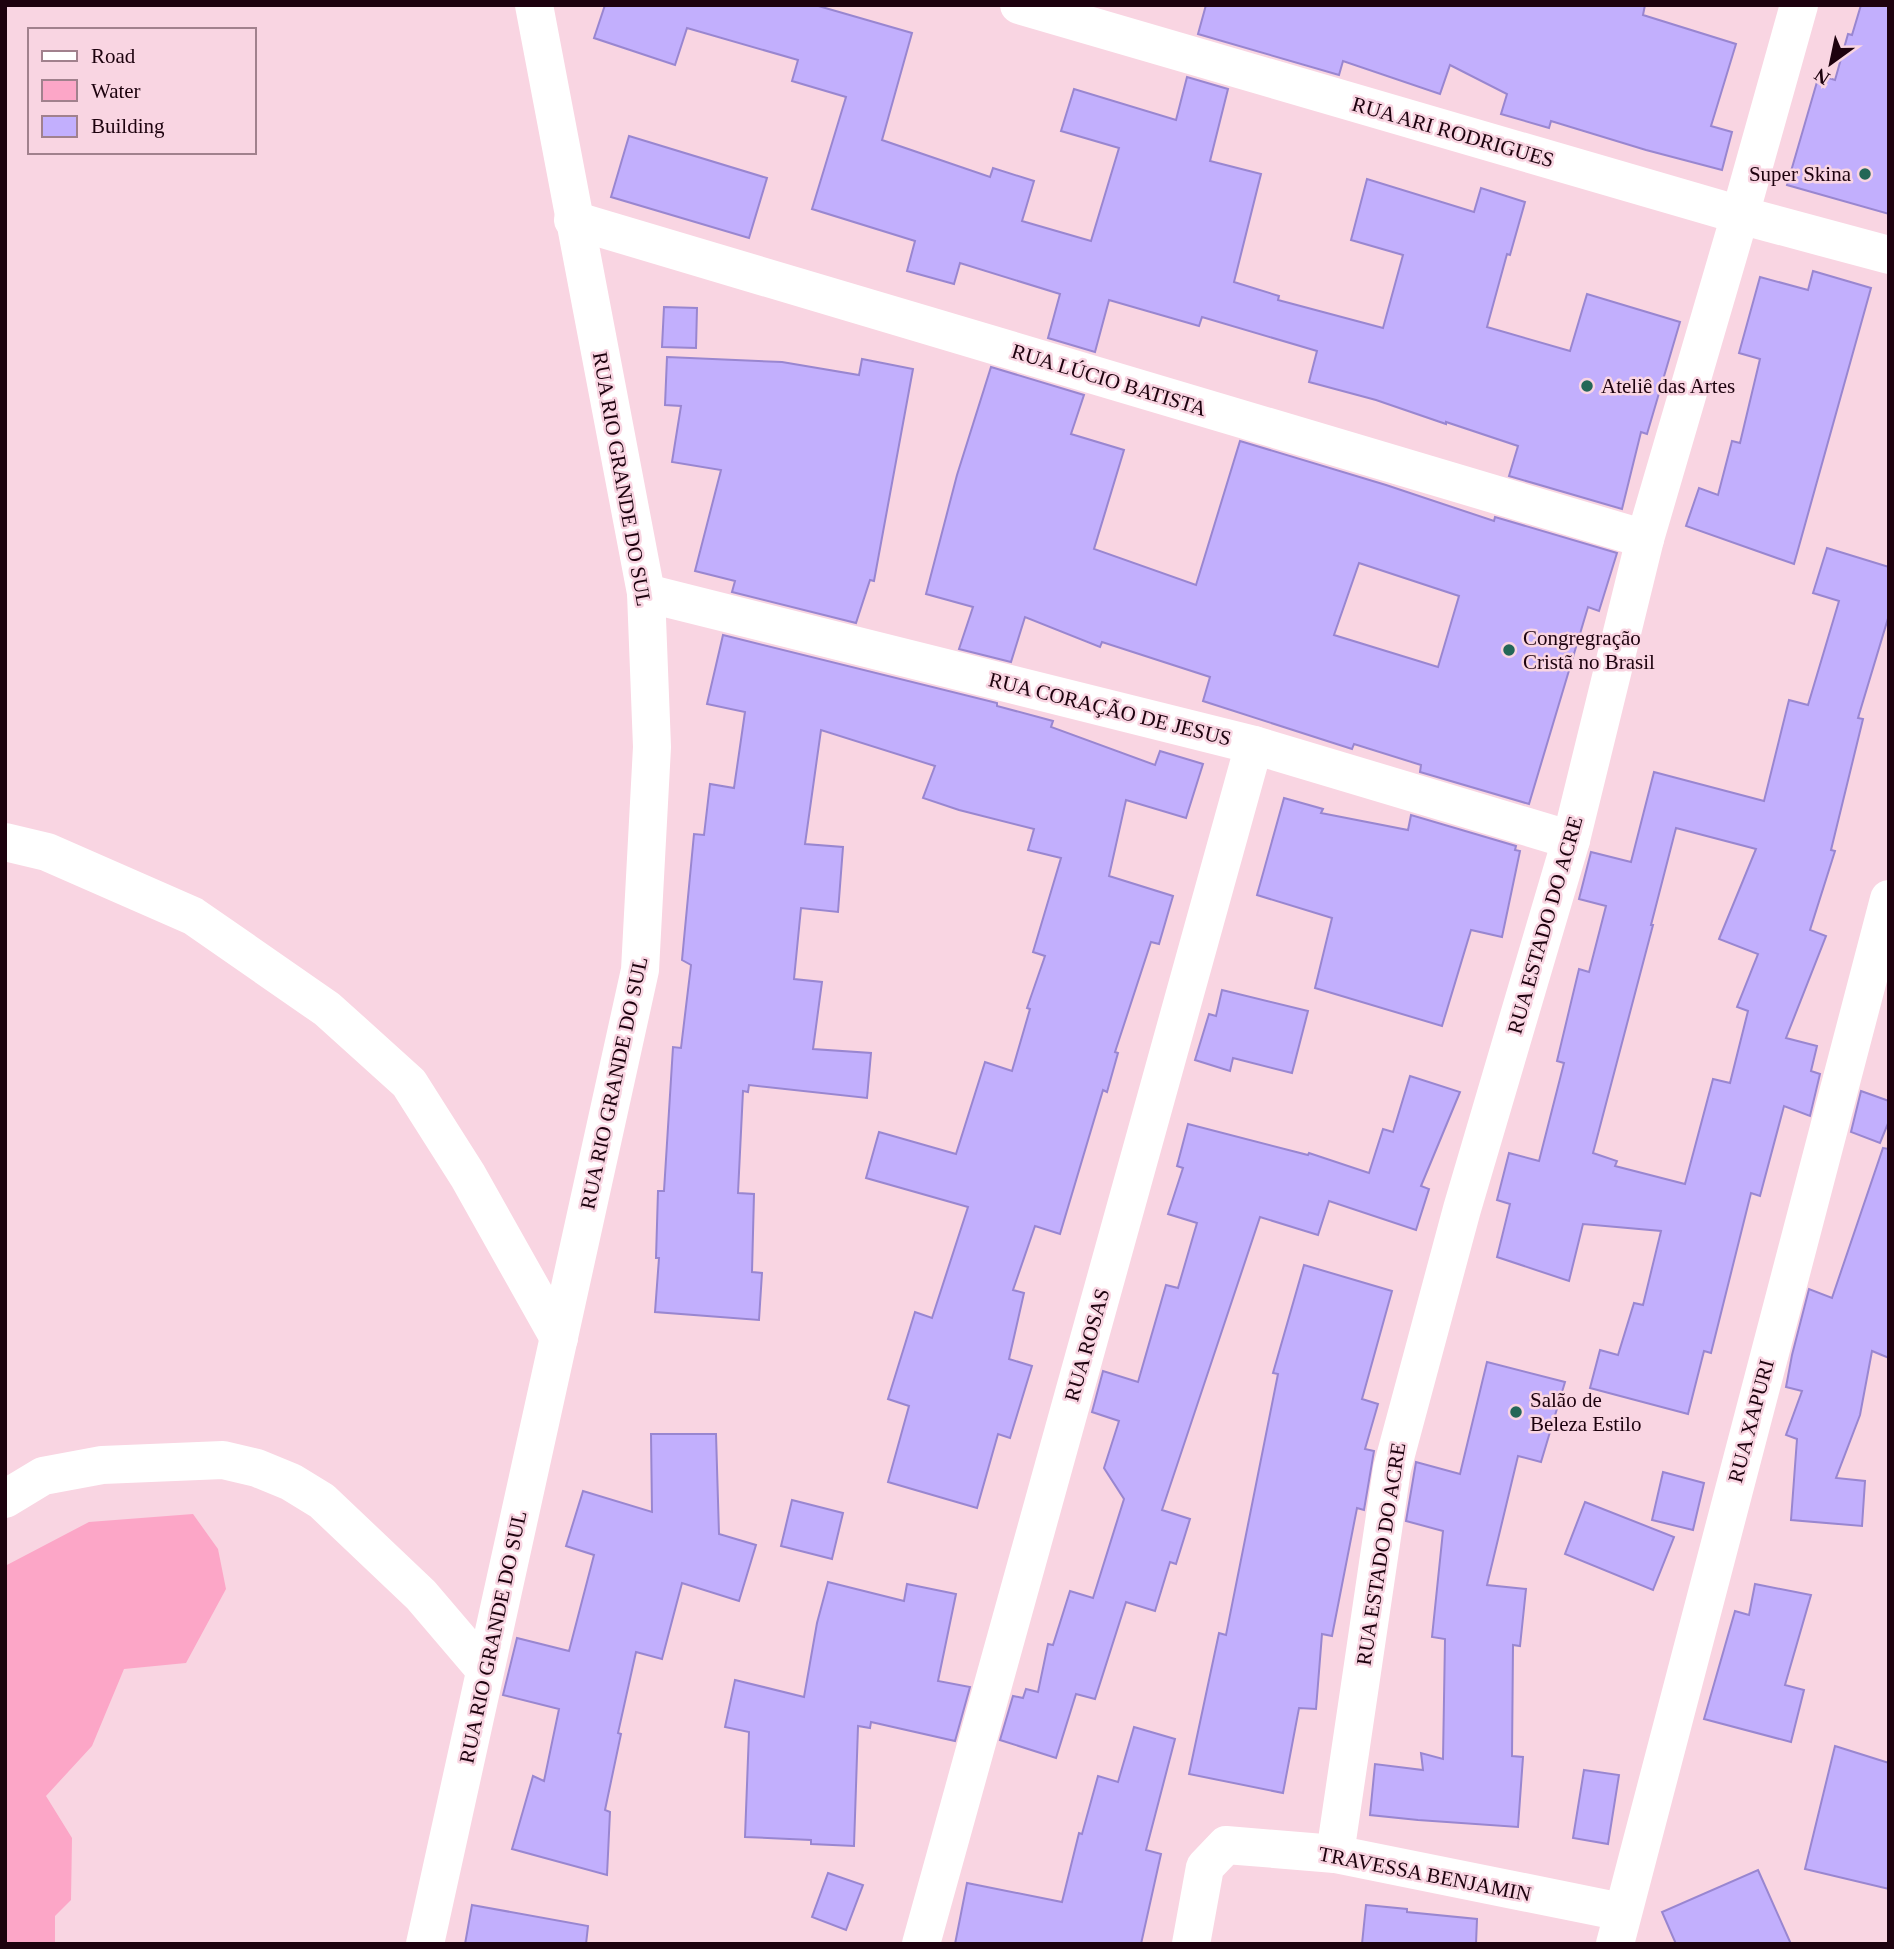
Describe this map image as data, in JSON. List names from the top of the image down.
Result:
{
  "streets": {
    "street": [
      "RUA ARI RODRIGUES",
      "RUA LÚCIO BATISTA",
      "RUA RIO GRANDE DO SUL",
      "RUA CORAÇÃO DE JESUS",
      "RUA ESTADO DO ACRE",
      "RUA ROSAS",
      "RUA XAPURI",
      "TRAVESSA BENJAMIN"
    ]
  },
  "crossings": [
    ["RUA ARI RODRIGUES", "RUA ESTADO DO ACRE"],
    ["RUA LÚCIO BATISTA", "RUA RIO GRANDE DO SUL"],
    ["RUA LÚCIO BATISTA", "RUA ESTADO DO ACRE"],
    ["RUA RIO GRANDE DO SUL", "RUA CORAÇÃO DE JESUS"],
    ["RUA CORAÇÃO DE JESUS", "RUA ESTADO DO ACRE"],
    ["RUA CORAÇÃO DE JESUS", "RUA ROSAS"],
    ["RUA ESTADO DO ACRE", "TRAVESSA BENJAMIN"],
    ["RUA XAPURI", "TRAVESSA BENJAMIN"]
  ],
  "places": [
    "Super Skina",
    "Ateliê das Artes",
    "Congregração Cristã no Brasil",
    "Salão de Beleza Estilo"
  ],
  "legend": ["Road", "Water", "Building"],
  "north": "bottom left"
}
